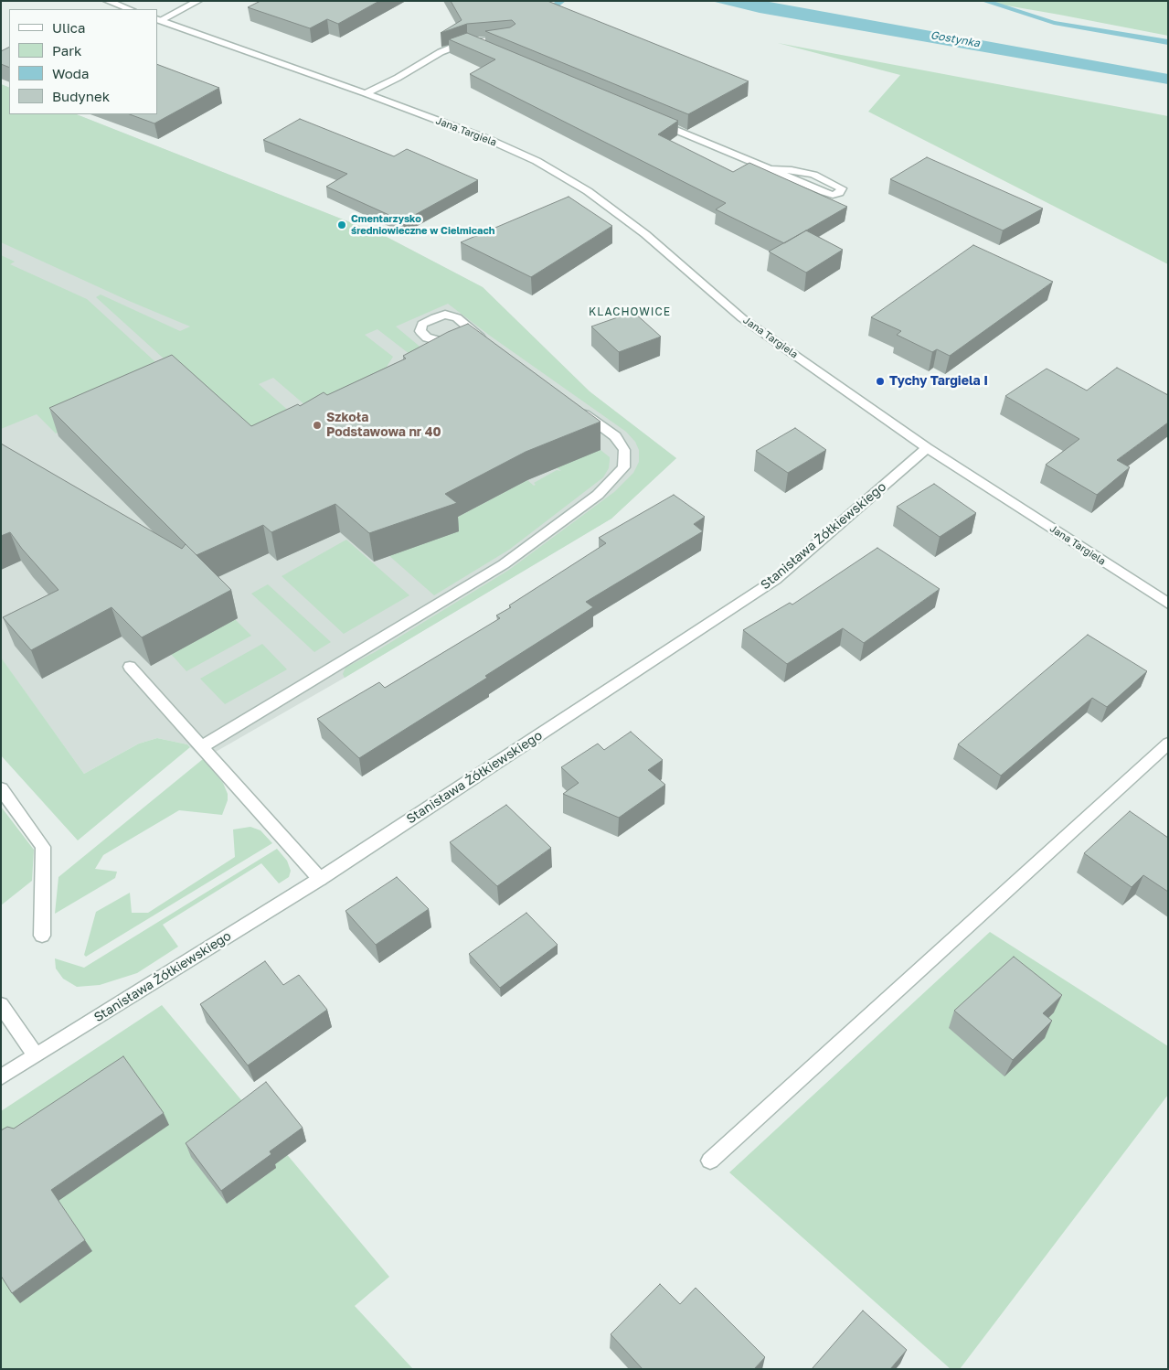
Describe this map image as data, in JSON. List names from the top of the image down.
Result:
{
  "streets": {
    "street": ["Jana Targiela", "Stanisława Żółkiewskiego"]
  },
  "crossings": [
    ["Jana Targiela", "Stanisława Żółkiewskiego"]
  ],
  "districts": ["KLACHOWICE"],
  "water": ["Gostynka"],
  "places": ["Cmentarzysko średniowieczne w Cielmicach", "Tychy Targiela I", "Szkoła Podstawowa nr 40"],
  "legend": [
    "Ulica",
    "Park",
    "Woda",
    "Budynek"
  ]
}
